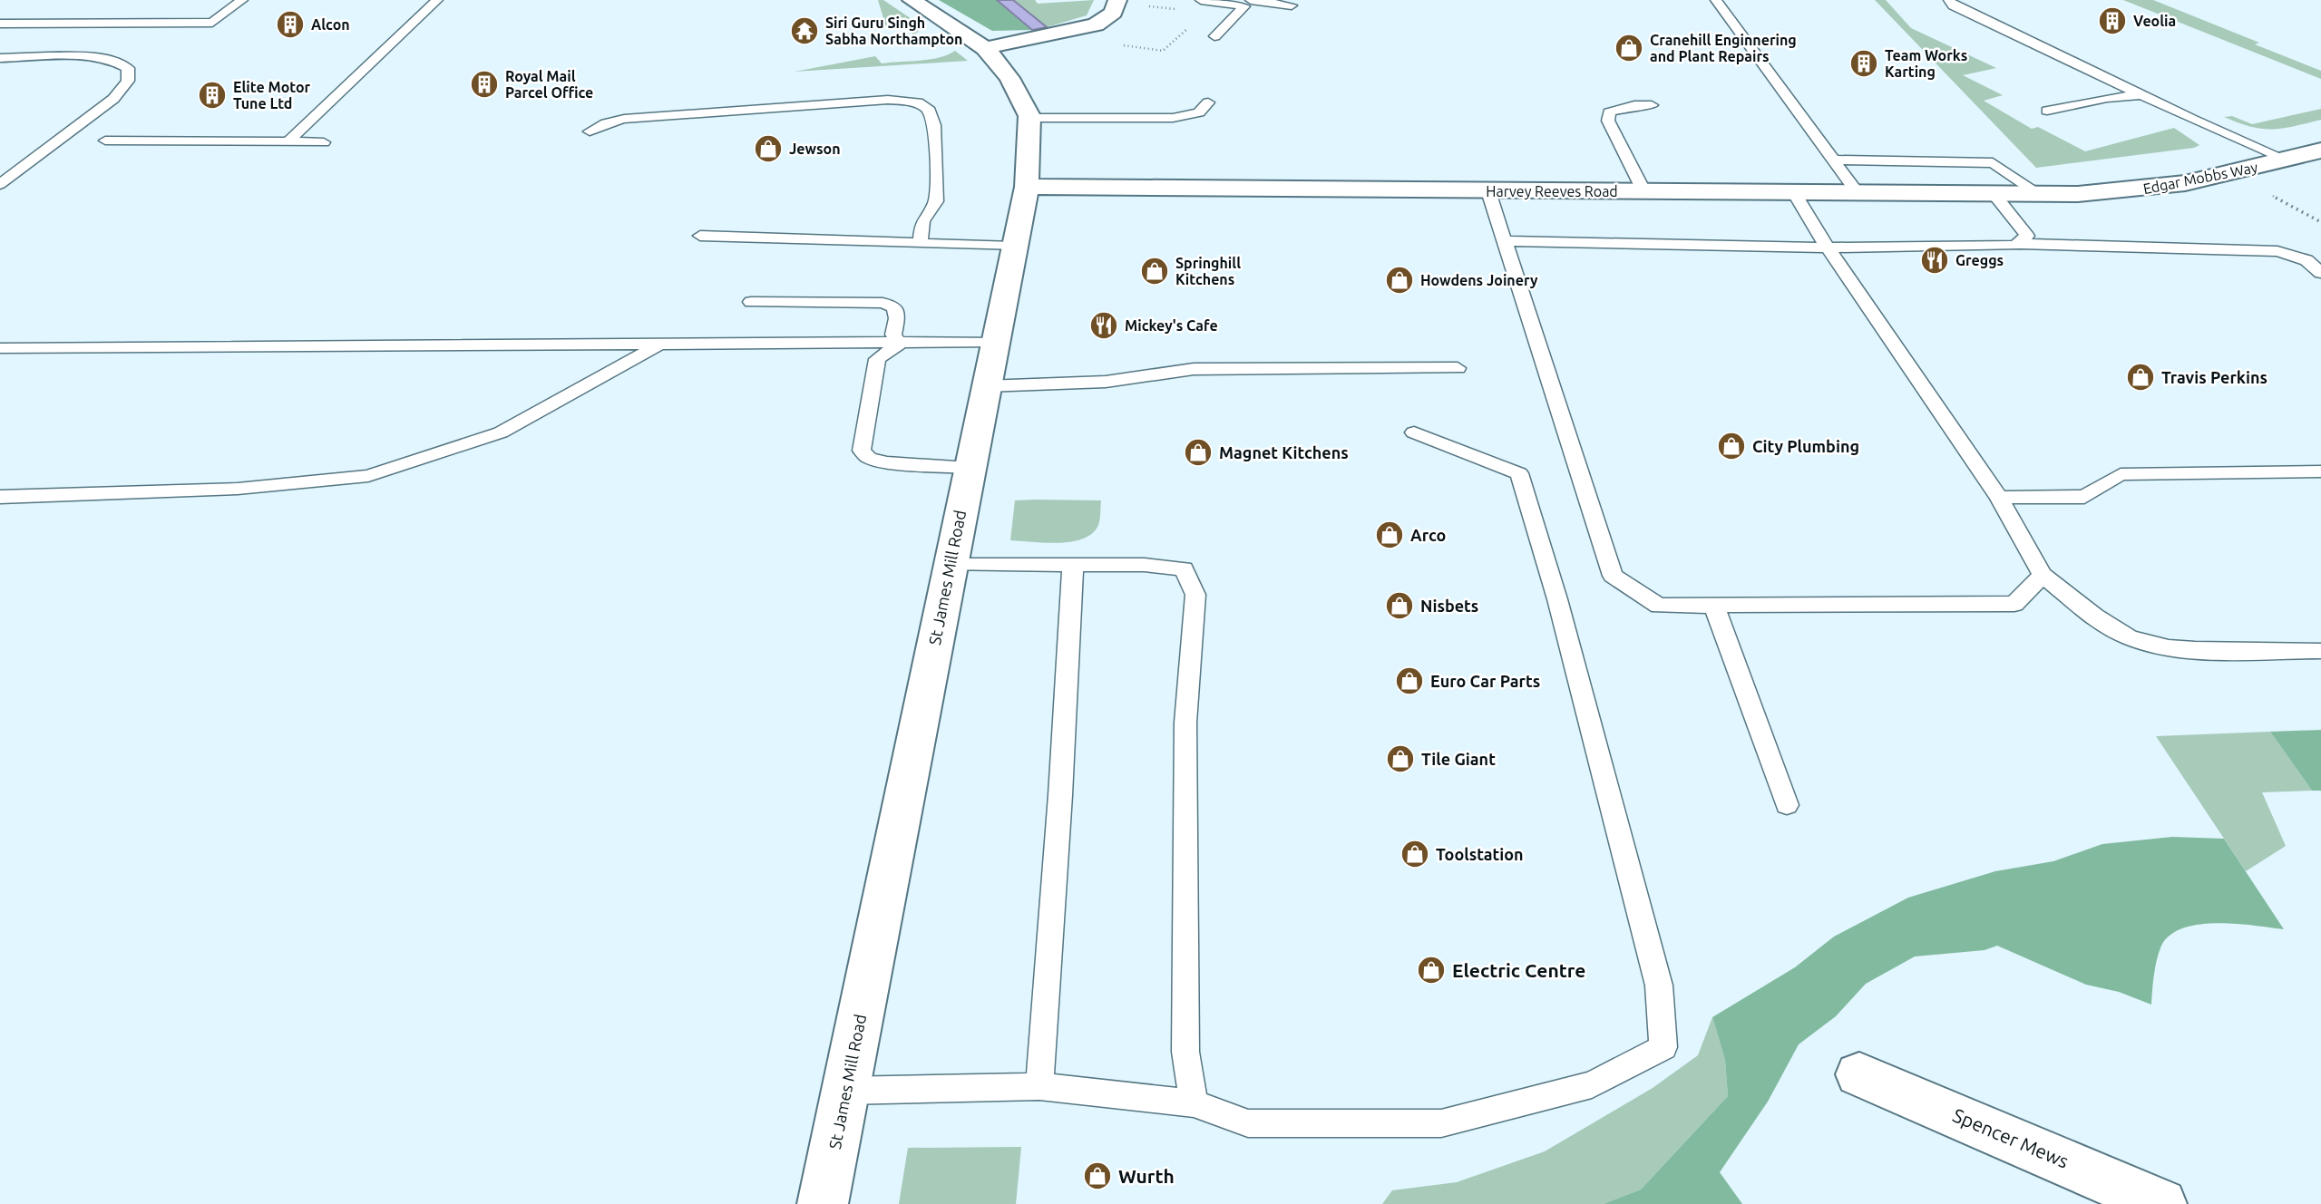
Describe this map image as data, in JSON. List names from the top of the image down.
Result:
{
  "streets": {
    "street": [
      "Edgar Mobbs Way",
      "Harvey Reeves Road",
      "St James Mill Road",
      "Spencer Mews"
    ]
  },
  "crossings": [
    ["Edgar Mobbs Way", "Harvey Reeves Road"],
    ["Harvey Reeves Road", "St James Mill Road"]
  ],
  "places": {
    "building": [
      "Veolia",
      "Alcon",
      "Team Works Karting",
      "Royal Mail Parcel Office",
      "Elite Motor Tune Ltd"
    ],
    "temple": ["Siri Guru Singh Sabha Northampton"],
    "shop": [
      "Cranehill Enginnering and Plant Repairs",
      "Jewson",
      "Springhill Kitchens",
      "Howdens Joinery",
      "Travis Perkins",
      "City Plumbing",
      "Magnet Kitchens",
      "Arco",
      "Nisbets",
      "Euro Car Parts",
      "Tile Giant",
      "Toolstation",
      "Electric Centre",
      "Wurth"
    ],
    "restaurant": ["Greggs", "Mickey's Cafe"]
  }
}
